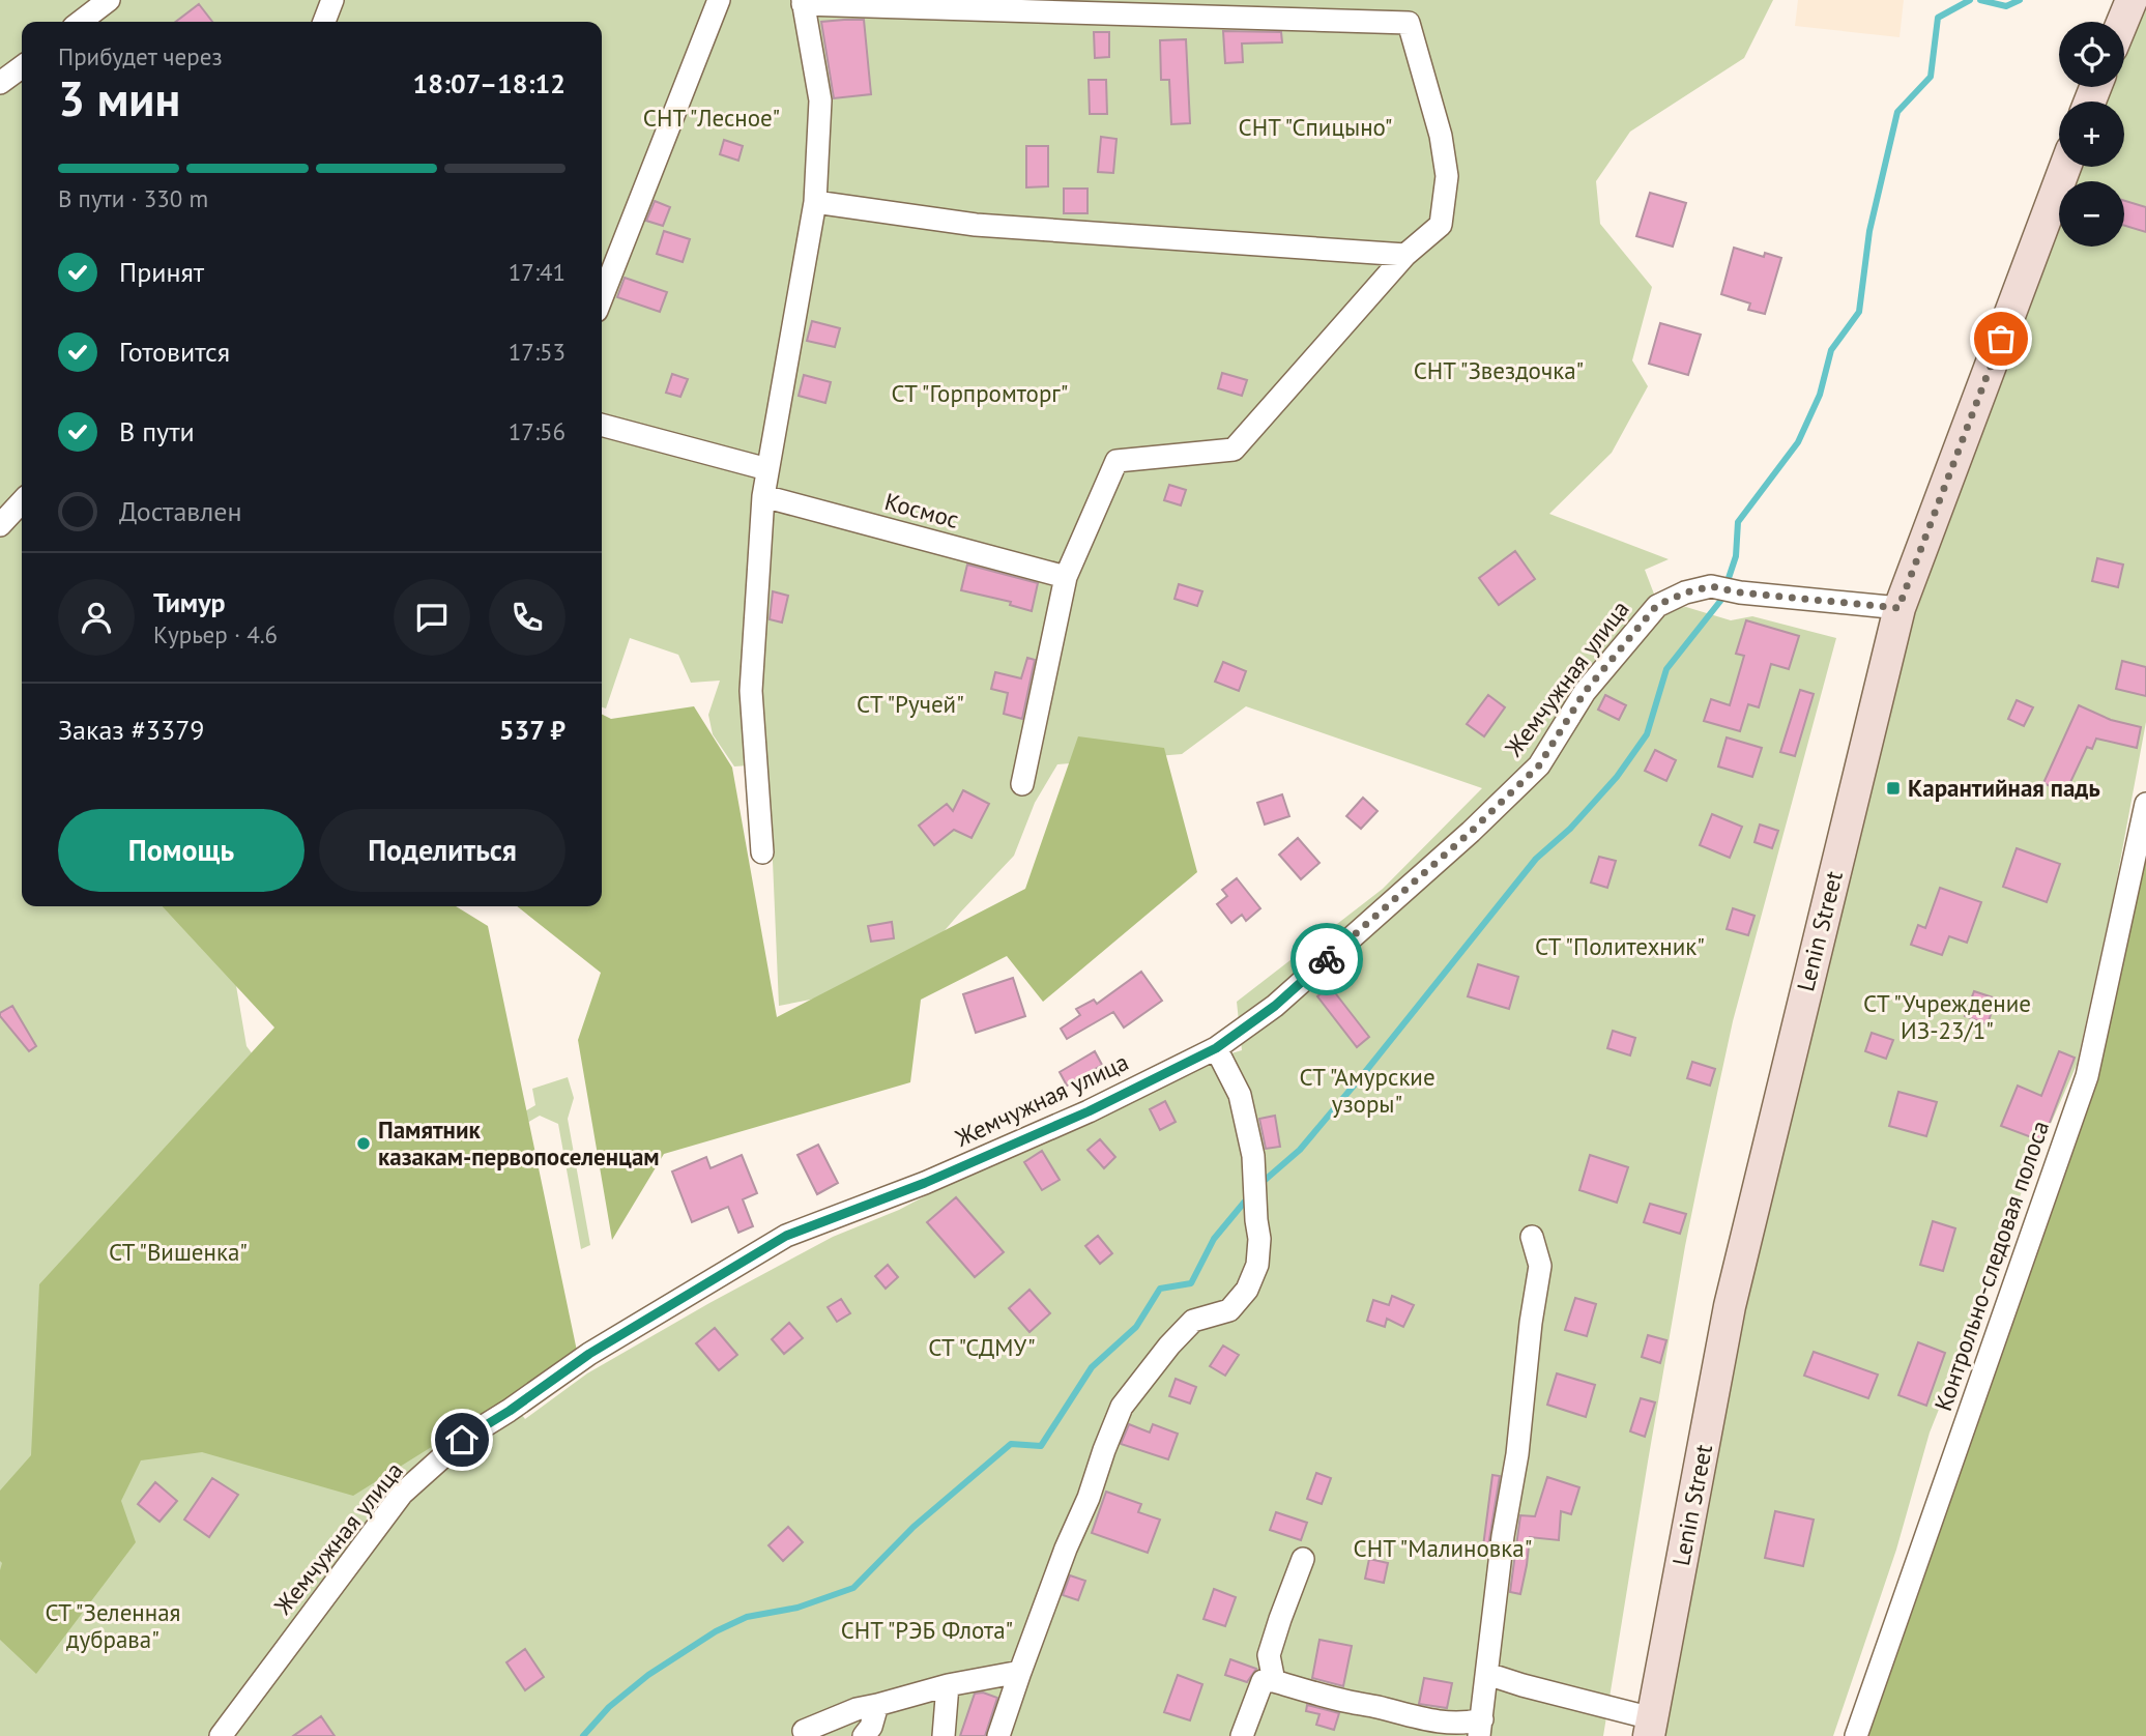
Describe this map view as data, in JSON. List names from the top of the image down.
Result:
{
  "streets": {
    "street": [
      "Космос",
      "Жемчужная улица",
      "Lenin Street",
      "Контрольно-следовая полоса"
    ]
  },
  "crossings": [
    ["Жемчужная улица", "Lenin Street"]
  ],
  "parks": [
    "СНТ \"Лесное\"",
    "СНТ \"Спицыно\"",
    "СНТ \"Звездочка\"",
    "СТ \"Горпромторг\"",
    "СТ \"Ручей\"",
    "СТ \"Политехник\"",
    "СТ \"Учреждение ИЗ-23/1\"",
    "СТ \"Амурские узоры\"",
    "СТ \"Вишенка\"",
    "СТ \"СДМУ\"",
    "СНТ \"Малиновка\"",
    "СТ \"Зеленная дубрава\"",
    "СНТ \"РЭБ Флота\""
  ],
  "places": {
    "transit": ["Карантийная падь"],
    "other": ["Памятник казакам-первопоселенцам"]
  },
  "page": {
    "map_buttons": ["+", "−"],
    "heading": ["3 мин", "Прибудет через", "18:07–18:12"],
    "panel": [
      "Тимур",
      "Курьер · 4.6",
      "Заказ #3379",
      "537 ₽"
    ],
    "bar": "В пути · 330 m",
    "list": [
      ["Принят", "17:41"],
      ["Готовится", "17:53"],
      ["В пути", "17:56"],
      "Доставлен"
    ],
    "buttons": ["Помощь", "Поделиться"]
  }
}
